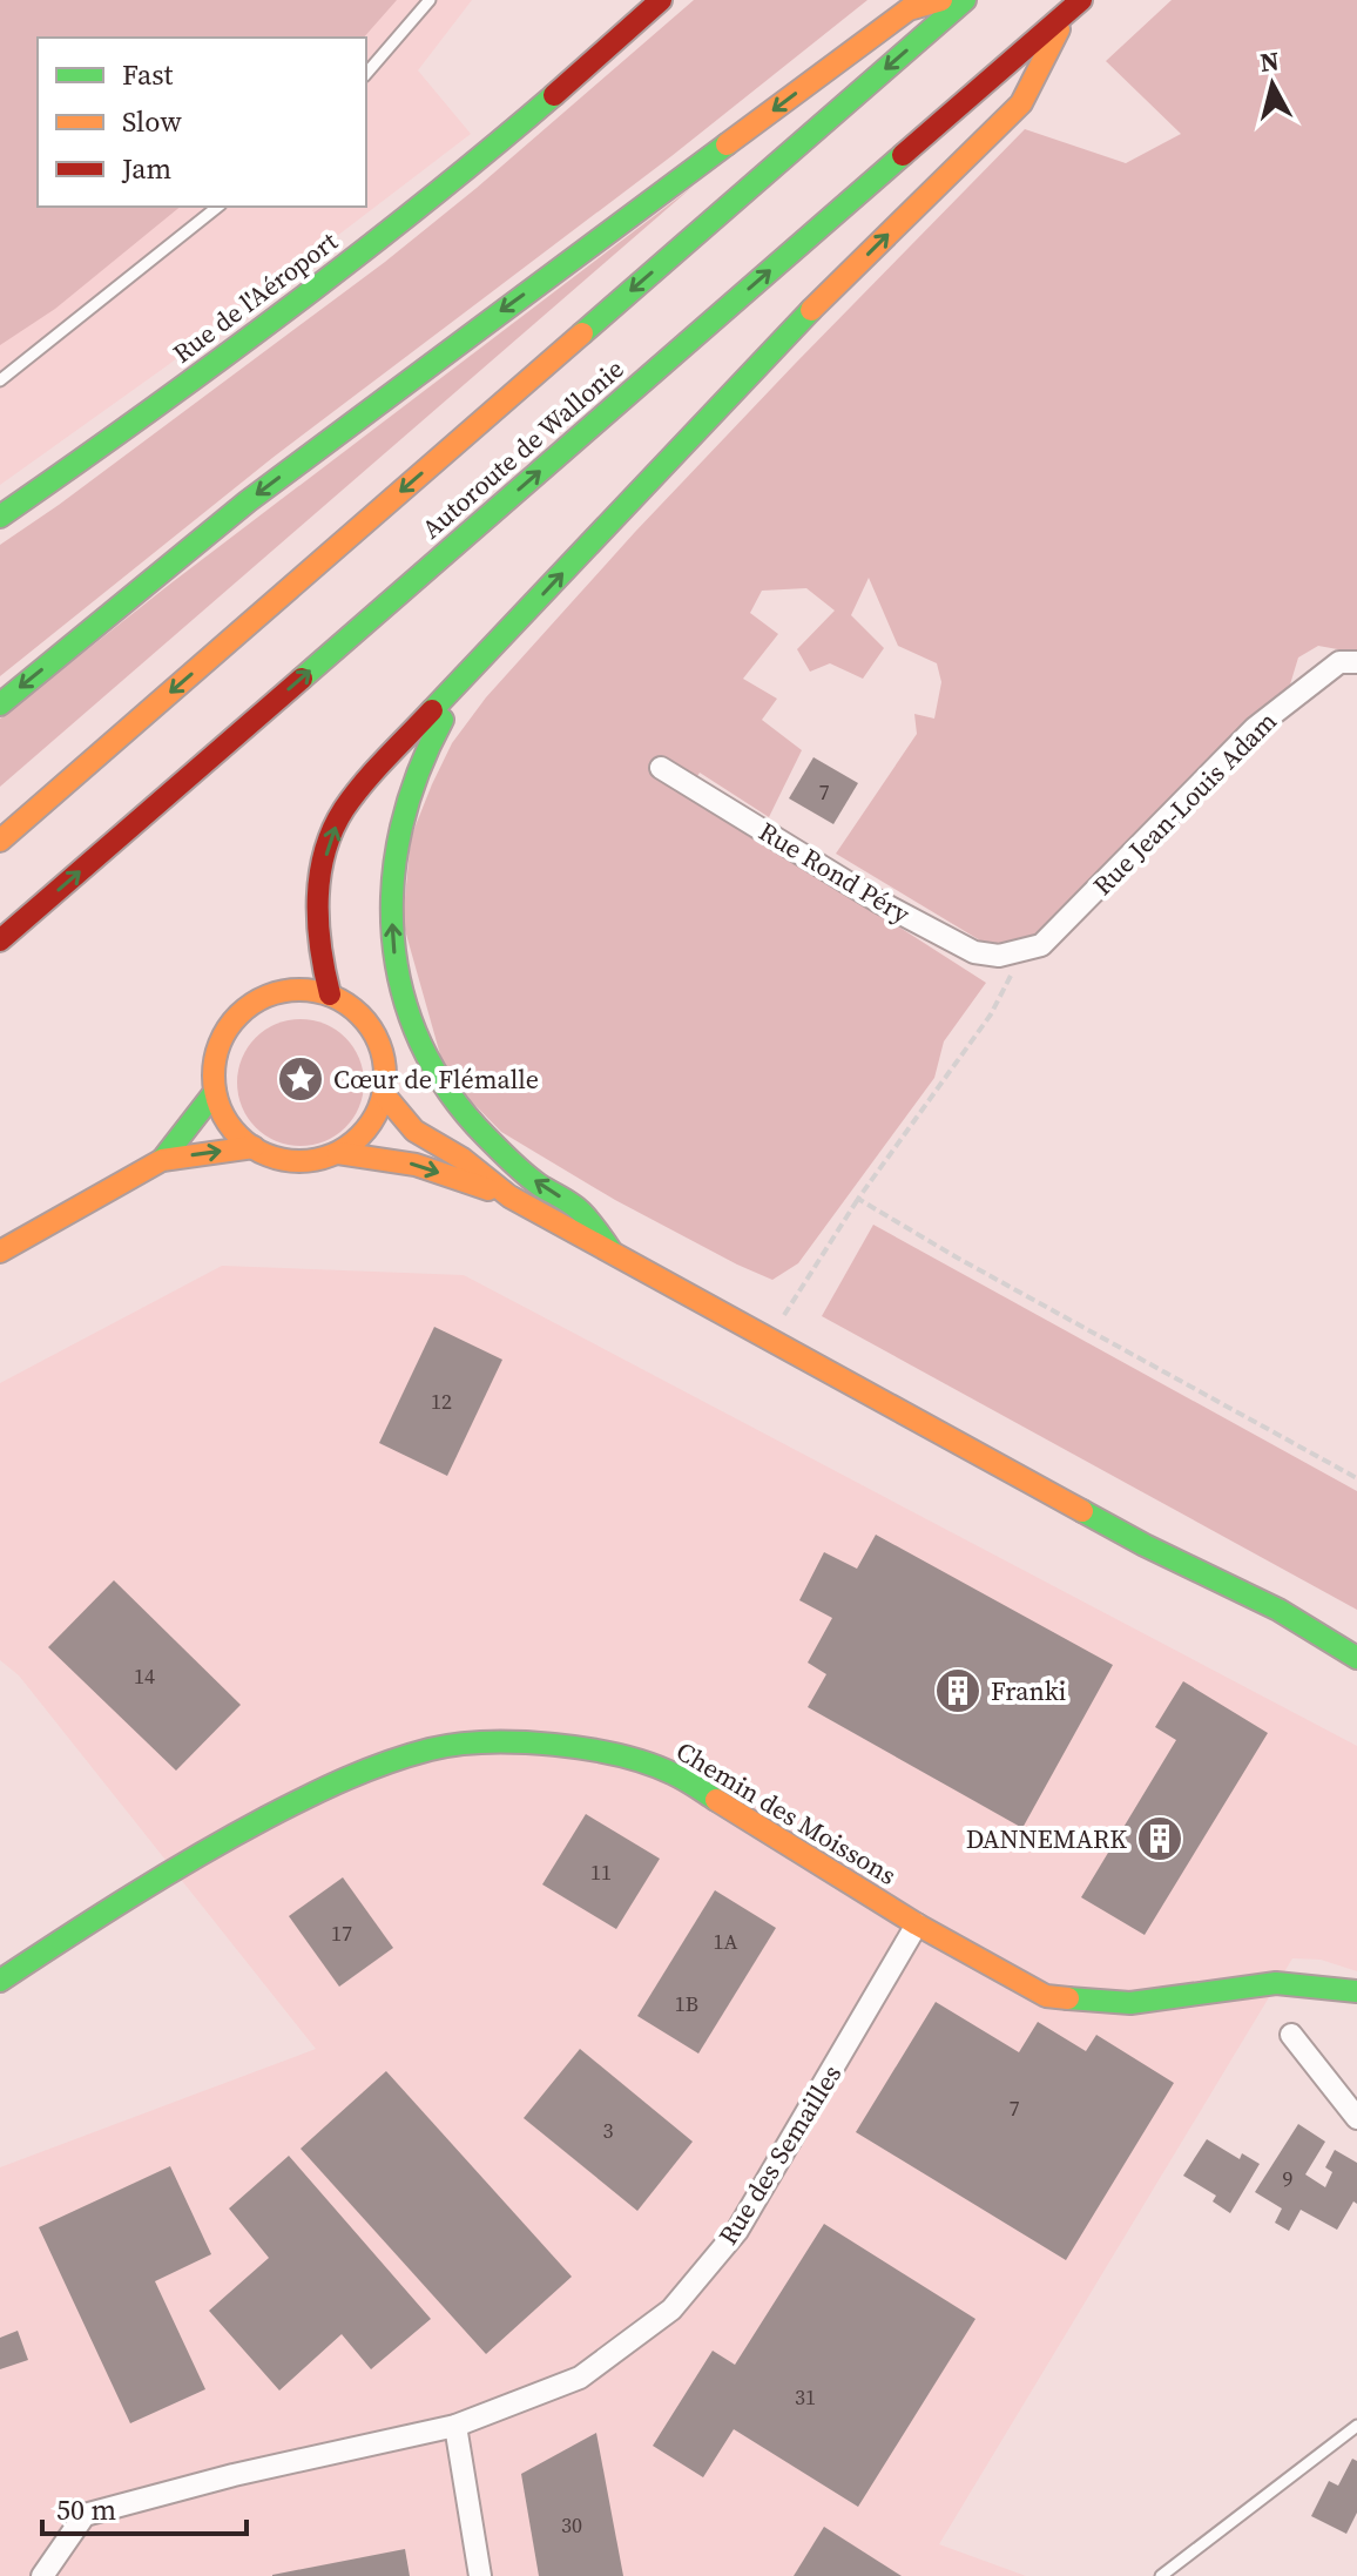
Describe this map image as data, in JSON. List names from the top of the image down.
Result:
{
  "streets": {
    "main road": ["Rue de l'Aéroport", "Autoroute de Wallonie", "Chemin des Moissons"],
    "street": ["Rue Jean-Louis Adam", "Rue Rond Péry", "Rue des Semailles"]
  },
  "crossings": [
    ["Rue Jean-Louis Adam", "Rue Rond Péry"],
    ["Chemin des Moissons", "Rue des Semailles"]
  ],
  "places": {
    "place": ["Cœur de Flémalle"],
    "building": ["Franki", "DANNEMARK"]
  },
  "house_numbers": [
    "7",
    "12",
    "14",
    "11",
    "17",
    "1A",
    "1B",
    "7",
    "3",
    "9",
    "31",
    "30"
  ],
  "legend": ["Fast", "Slow", "Jam"],
  "scale_bar": "50 m",
  "north": "top"
}
